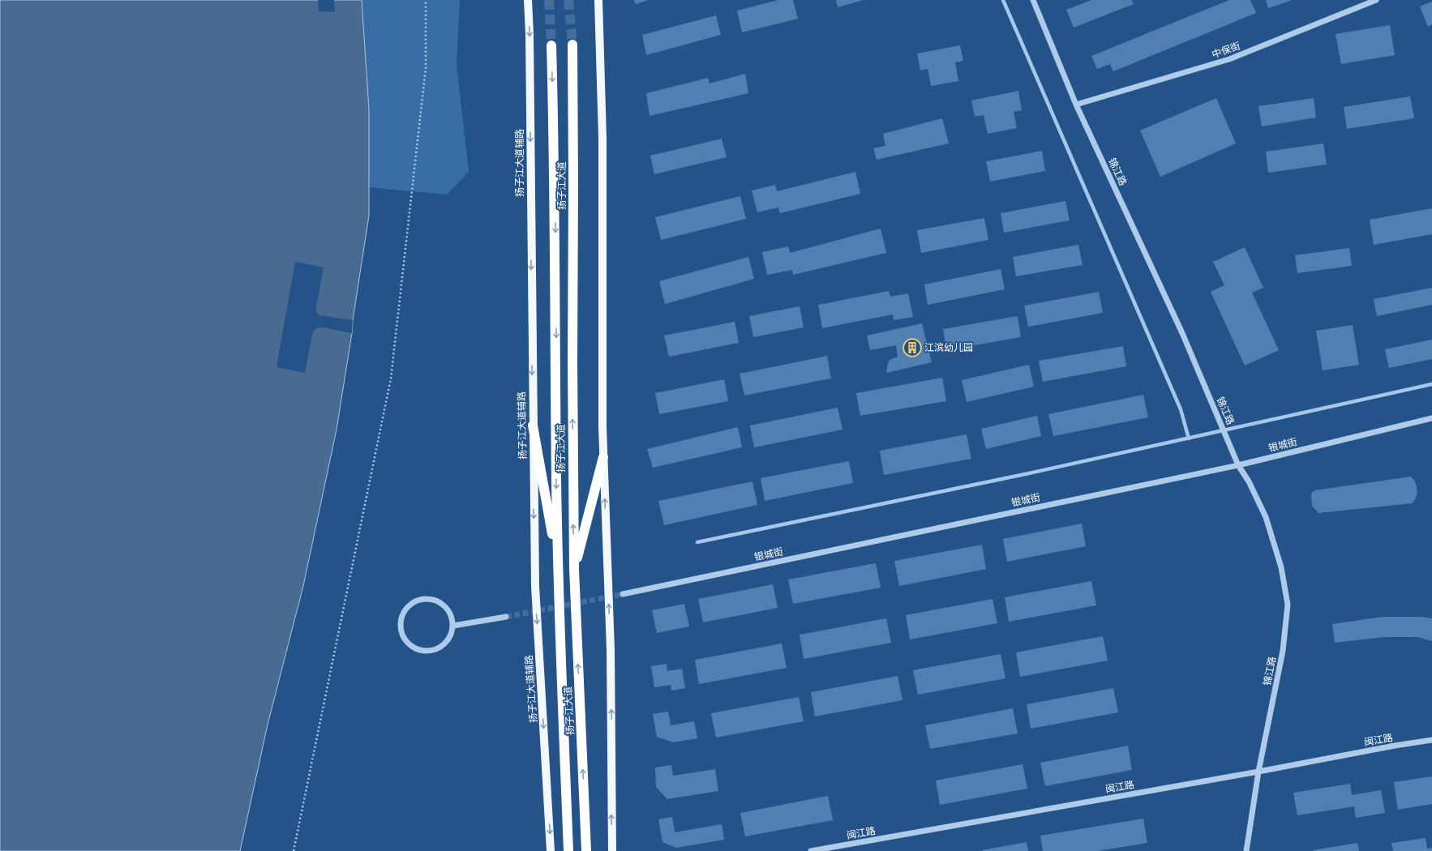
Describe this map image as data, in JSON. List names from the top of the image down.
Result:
{
  "streets": {
    "highway": ["扬子江大道"],
    "main road": ["扬子江大道辅路"],
    "street": [
      "中保街",
      "锦江路",
      "银城街",
      "闽江路"
    ]
  },
  "crossings": [
    ["中保街", "锦江路"],
    ["锦江路", "银城街"],
    ["锦江路", "闽江路"]
  ],
  "places": {
    "building": ["江滨幼儿园"]
  }
}
